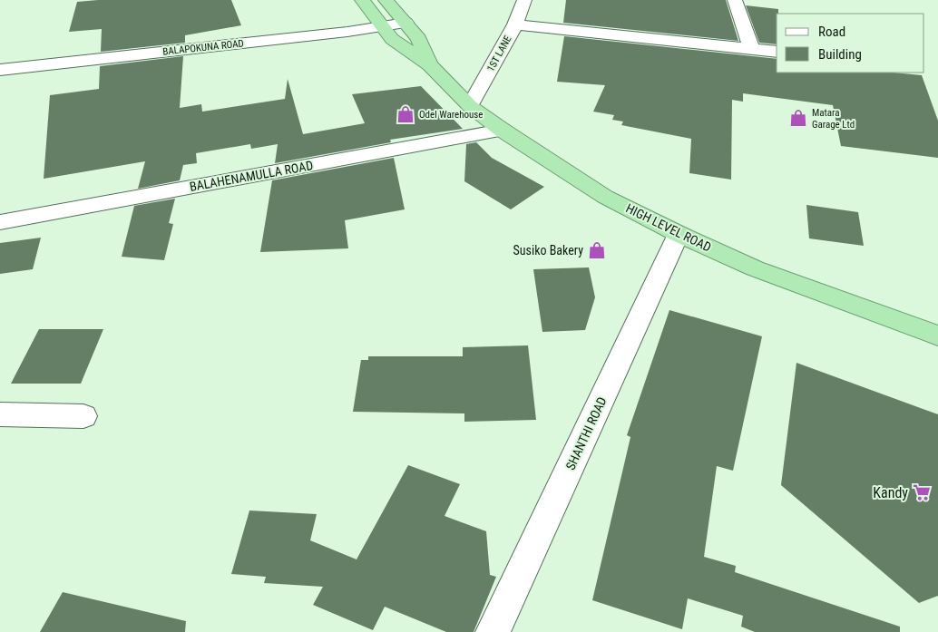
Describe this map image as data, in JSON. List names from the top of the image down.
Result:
{
  "streets": {
    "highway": ["HIGH LEVEL ROAD"],
    "street": [
      "BALAPOKUNA ROAD",
      "1ST LANE",
      "BALAHENAMULLA ROAD",
      "SHANTHI ROAD"
    ]
  },
  "crossings": [
    ["BALAPOKUNA ROAD", "HIGH LEVEL ROAD"],
    ["1ST LANE", "HIGH LEVEL ROAD"],
    ["BALAHENAMULLA ROAD", "HIGH LEVEL ROAD"],
    ["HIGH LEVEL ROAD", "SHANTHI ROAD"]
  ],
  "places": {
    "shop": ["Odel Warehouse", "Matara Garage Ltd", "Susiko Bakery"],
    "supermarket": ["Kandy"]
  },
  "legend": ["Road", "Building"]
}
